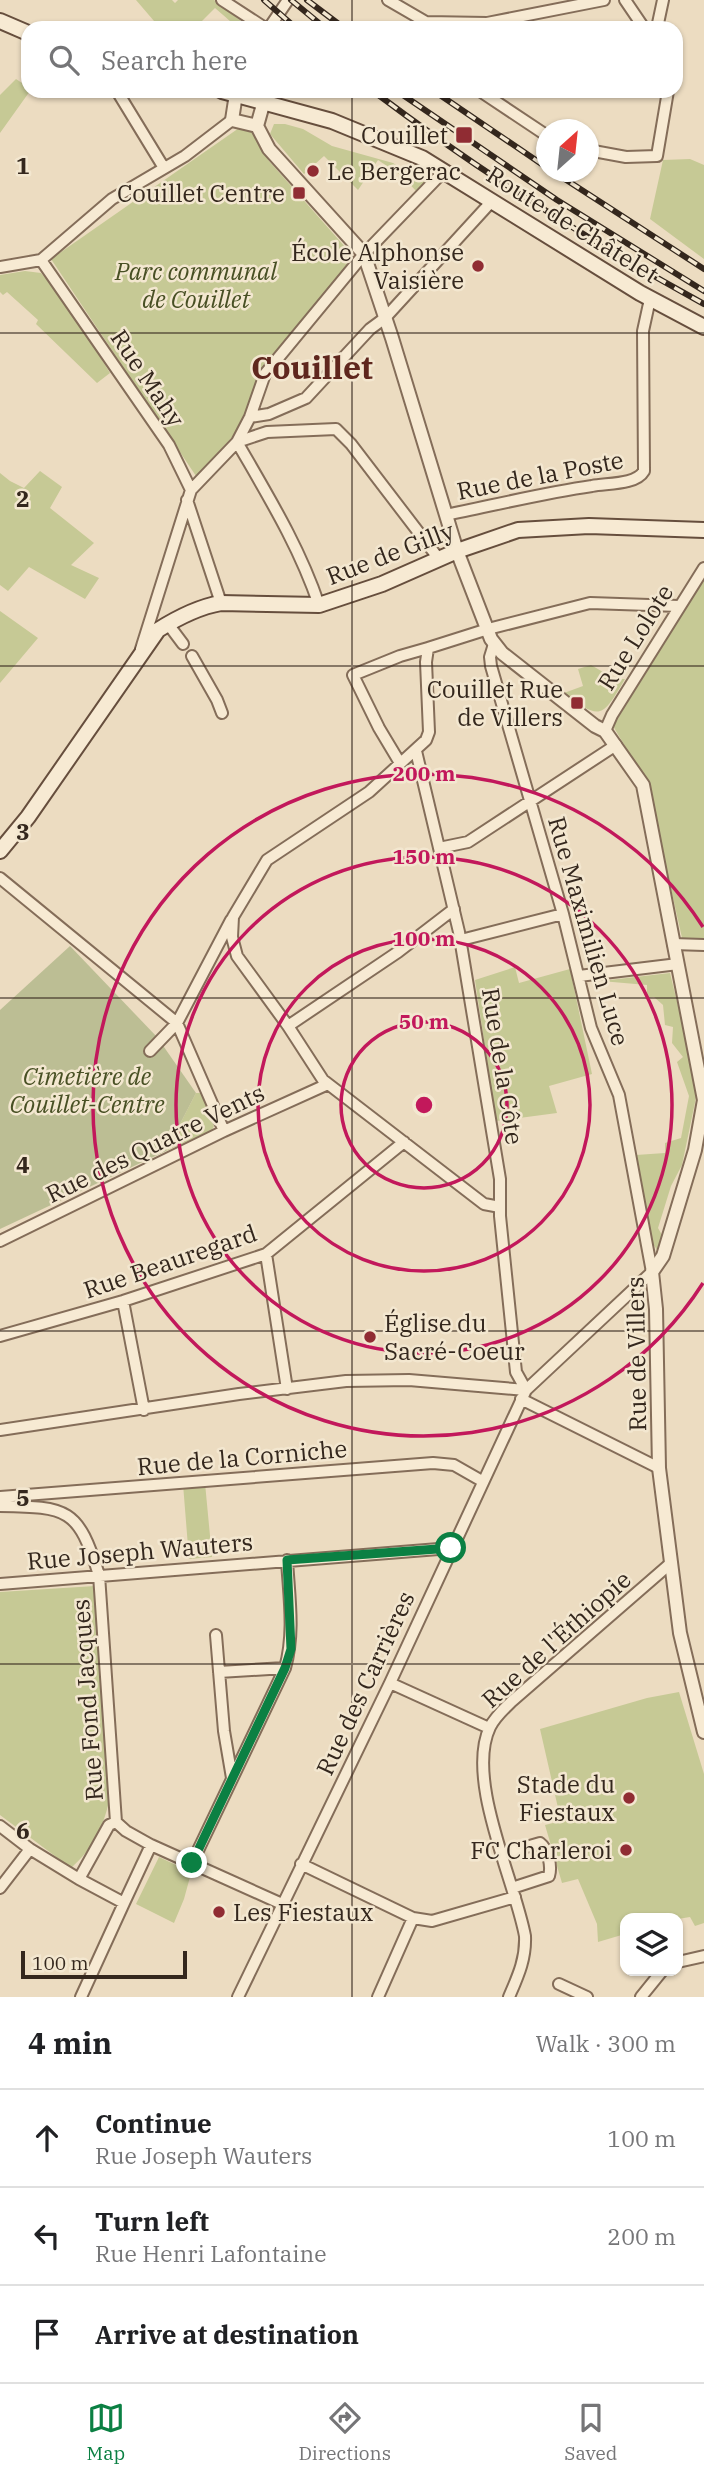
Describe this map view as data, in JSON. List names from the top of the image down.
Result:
{
  "streets": {
    "main road": ["Route de Châtelet", "Rue de Gilly"],
    "street": [
      "Rue Mahy",
      "Rue de la Poste",
      "Rue Lolote",
      "Rue Maximilien Luce",
      "Rue de la Côte",
      "Rue des Quatre Vents",
      "Rue Beauregard",
      "Rue de Villers",
      "Rue de la Corniche",
      "Rue Joseph Wauters",
      "Rue de l'Éthiopie",
      "Rue des Carrières",
      "Rue Fond Jacques"
    ]
  },
  "crossings": [
    ["Route de Châtelet", "Rue de la Poste"],
    ["Rue Mahy", "Rue de Gilly"],
    ["Rue de la Poste", "Rue de Villers"],
    ["Rue de Gilly", "Rue de Villers"],
    ["Rue Lolote", "Rue de Villers"],
    ["Rue Maximilien Luce", "Rue de Villers"],
    ["Rue Maximilien Luce", "Rue des Carrières"],
    ["Rue de la Côte", "Rue des Carrières"],
    ["Rue de Villers", "Rue de l'Éthiopie"],
    ["Rue de Villers", "Rue des Carrières"],
    ["Rue de la Corniche", "Rue des Carrières"],
    ["Rue Joseph Wauters", "Rue des Carrières"],
    ["Rue Joseph Wauters", "Rue Fond Jacques"]
  ],
  "districts": ["Couillet"],
  "parks": ["Parc communal de Couillet", "Cimetière de Couillet-Centre"],
  "places": {
    "transit": ["Couillet", "Couillet Centre", "Couillet Rue de Villers"],
    "other": [
      "Le Bergerac",
      "École Alphonse Vaisière",
      "Église du Sacré-Coeur",
      "Stade du Fiestaux",
      "FC Charleroi",
      "Les Fiestaux"
    ]
  },
  "scale_bar": "100 m",
  "north": "top right",
  "page": {
    "search": "Search here",
    "scale": "100 m",
    "heading": ["4 min", "Walk · 300 m"],
    "list": [
      ["Continue", "Rue Joseph Wauters", "100 m"],
      ["Turn left", "Rue Henri Lafontaine", "200 m"],
      "Arrive at destination"
    ],
    "nav": ["Map", "Directions", "Saved"]
  },
  "grid": {
    "rows": [
      "1",
      "2",
      "3",
      "4",
      "5",
      "6"
    ]
  },
  "rings": [
    "200 m",
    "150 m",
    "100 m",
    "50 m"
  ]
}
